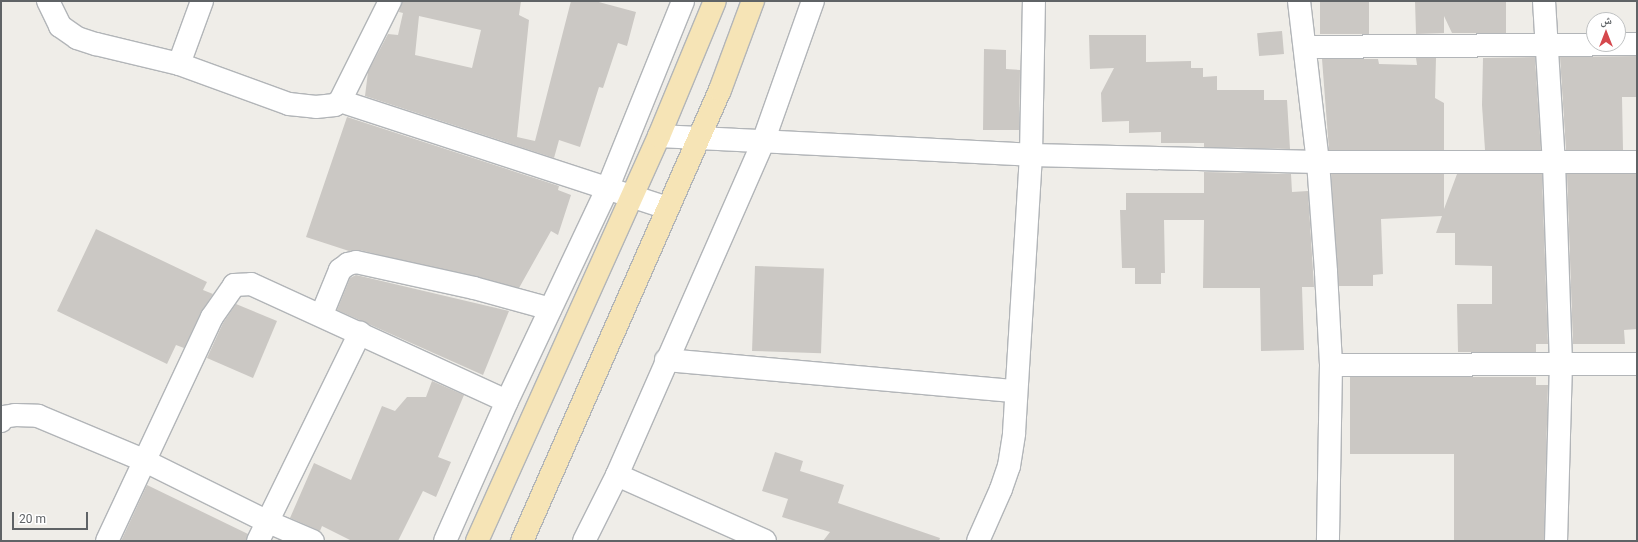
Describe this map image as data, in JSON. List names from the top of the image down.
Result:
{
  "scale_bar": "20 m",
  "north": "top"
}
